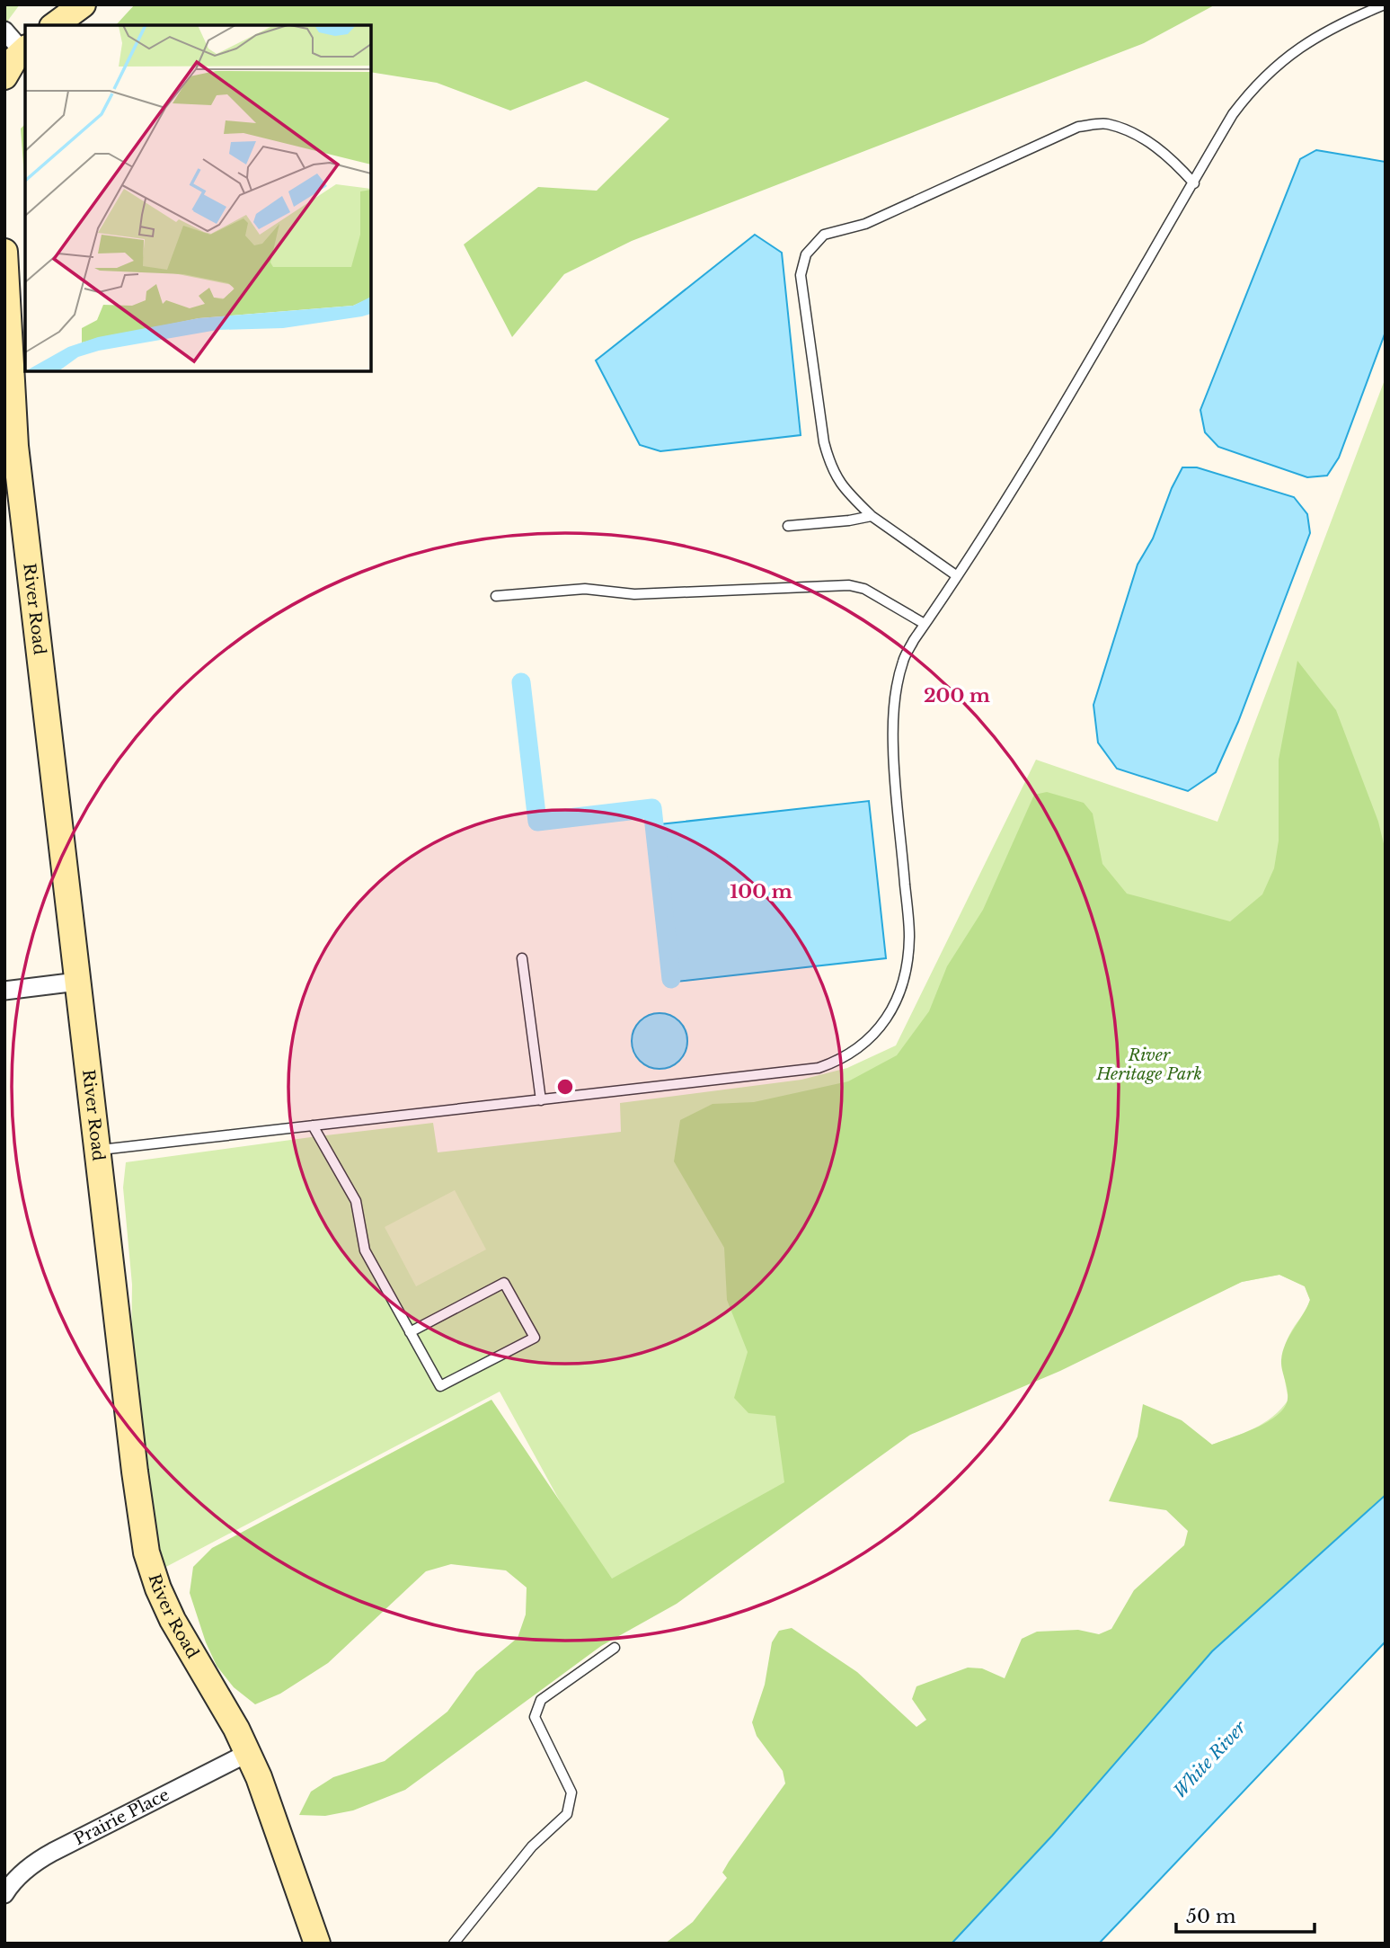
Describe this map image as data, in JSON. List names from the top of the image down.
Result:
{
  "streets": {
    "street": ["River Road", "Prairie Place"]
  },
  "crossings": [
    ["River Road", "Prairie Place"]
  ],
  "water": ["White River"],
  "parks": ["River Heritage Park"],
  "scale_bar": "50 m",
  "rings": ["200 m", "100 m"]
}
